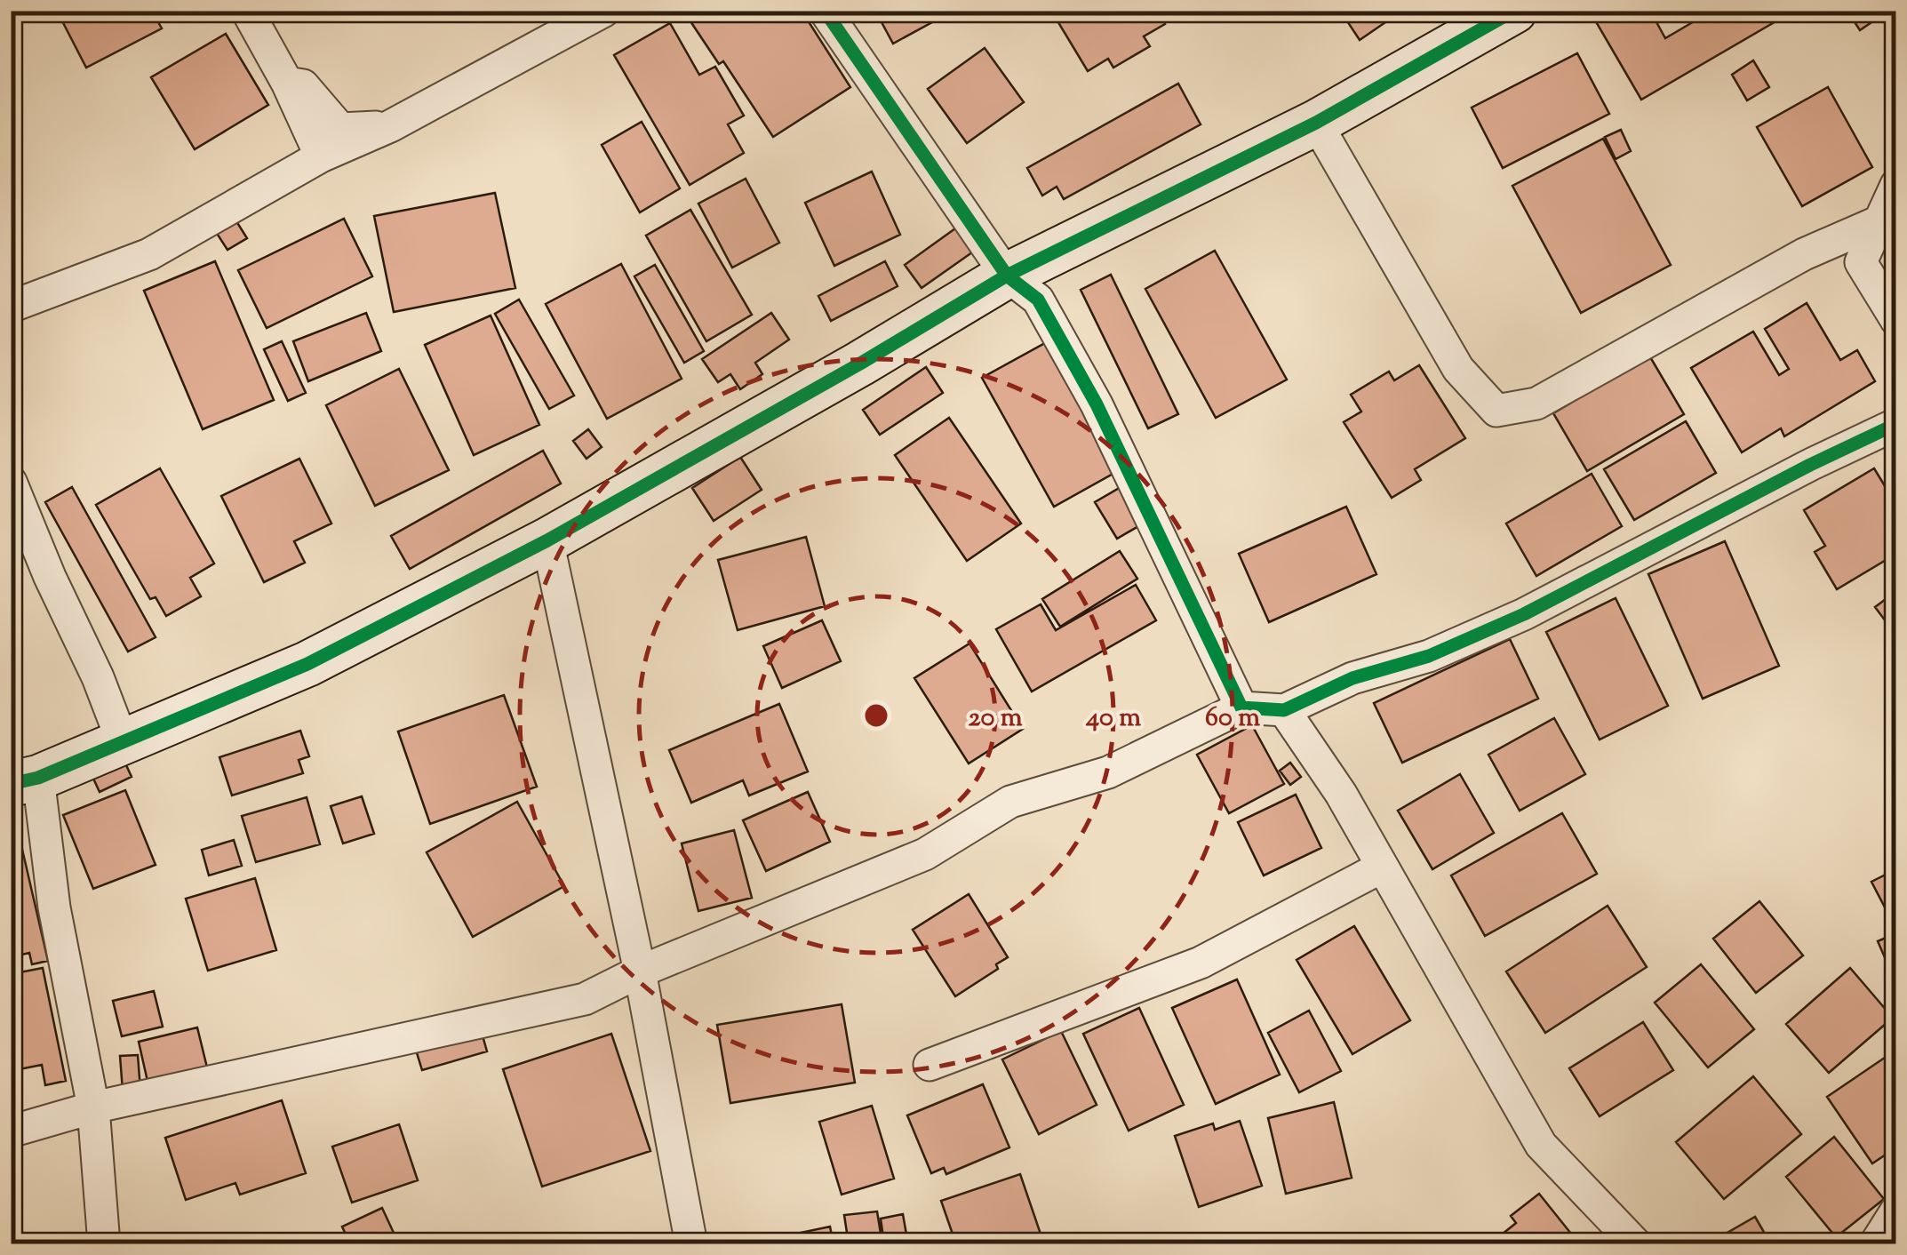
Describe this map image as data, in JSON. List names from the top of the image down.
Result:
{
  "rings": ["20 m", "40 m", "60 m"]
}
